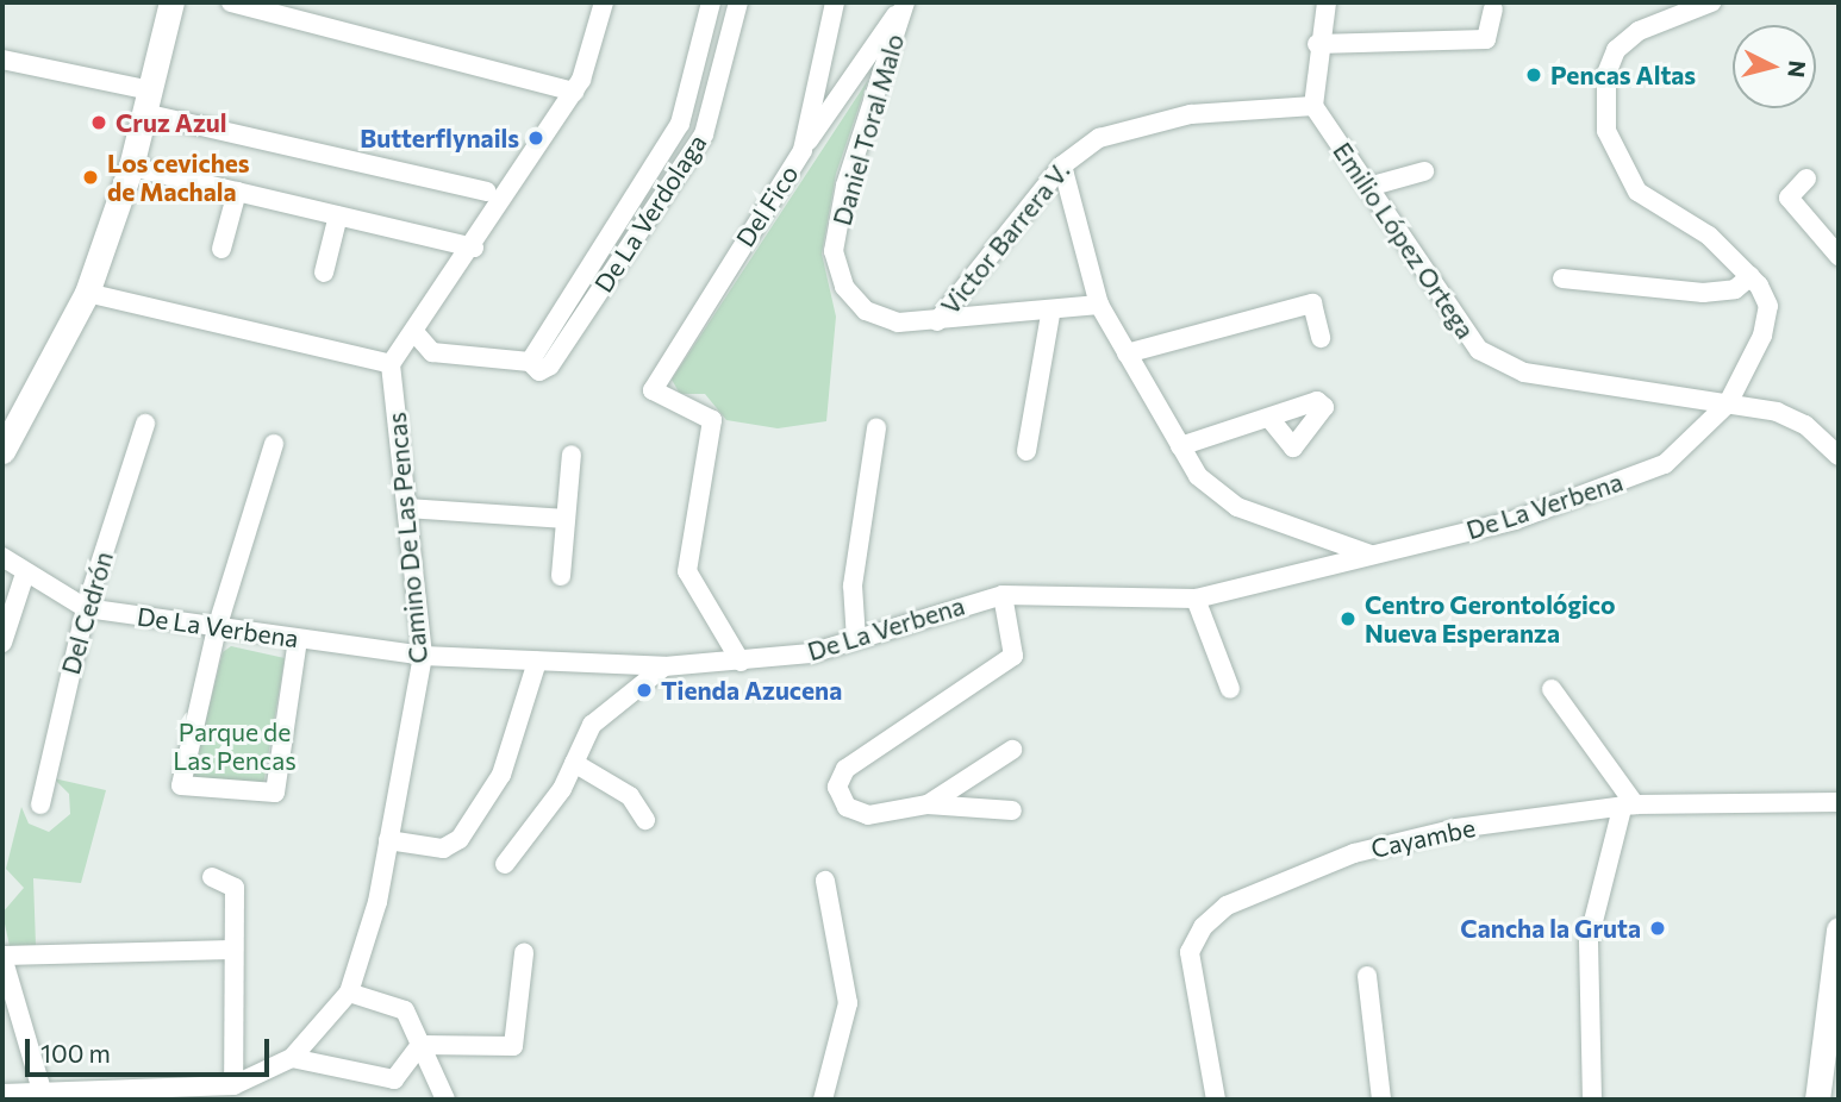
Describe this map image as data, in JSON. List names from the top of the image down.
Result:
{
  "streets": {
    "street": [
      "Daniel Toral Malo",
      "Del Fico",
      "De La Verdolaga",
      "Victor Barrera V.",
      "Emilio López Ortega",
      "De La Verbena",
      "Camino De Las Pencas",
      "Del Cedrón",
      "Cayambe"
    ]
  },
  "crossings": [
    ["Daniel Toral Malo", "Victor Barrera V."],
    ["Del Fico", "De La Verbena"],
    ["Victor Barrera V.", "Emilio López Ortega"],
    ["Emilio López Ortega", "De La Verbena"],
    ["De La Verbena", "Camino De Las Pencas"],
    ["De La Verbena", "Del Cedrón"]
  ],
  "parks": ["Parque de Las Pencas"],
  "places": [
    "Pencas Altas",
    "Cruz Azul",
    "Butterflynails",
    "Los ceviches de Machala",
    "Centro Gerontológico Nueva Esperanza",
    "Tienda Azucena",
    "Cancha la Gruta"
  ],
  "scale_bar": "100 m",
  "north": "right"
}
